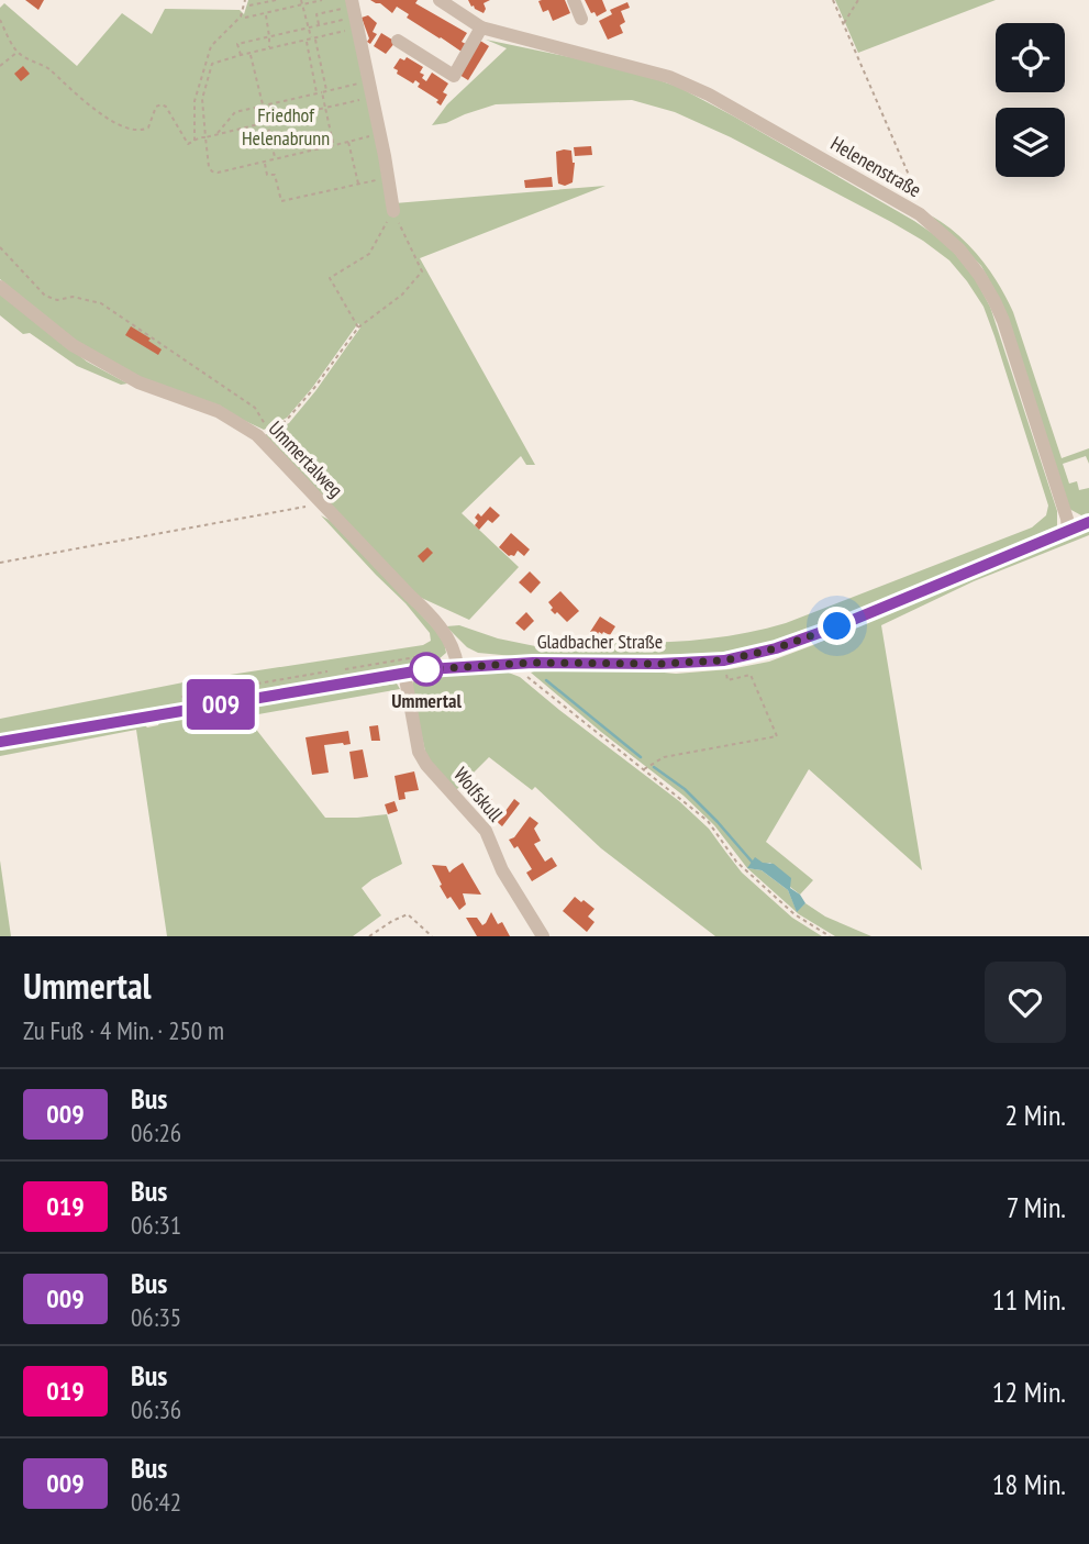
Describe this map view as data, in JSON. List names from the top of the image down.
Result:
{
  "streets": {
    "main road": ["Gladbacher Straße"],
    "street": ["Helenenstraße", "Ummertalweg", "Wolfskull"]
  },
  "crossings": [
    ["Helenenstraße", "Gladbacher Straße"],
    ["Ummertalweg", "Gladbacher Straße"],
    ["Gladbacher Straße", "Wolfskull"]
  ],
  "parks": ["Friedhof Helenabrunn"],
  "places": ["Ummertal"],
  "lines": ["bus line 009"],
  "page": {
    "on_map": "009",
    "heading": ["Ummertal", "Zu Fuß · 4 Min. · 250 m"],
    "list": [
      {
        "mark": "009",
        "name": "Bus",
        "note": "06:26",
        "value": "2 Min."
      },
      {
        "mark": "019",
        "name": "Bus",
        "note": "06:31",
        "value": "7 Min."
      },
      {
        "mark": "009",
        "name": "Bus",
        "note": "06:35",
        "value": "11 Min."
      },
      {
        "mark": "019",
        "name": "Bus",
        "note": "06:36",
        "value": "12 Min."
      },
      {
        "mark": "009",
        "name": "Bus",
        "note": "06:42",
        "value": "18 Min."
      }
    ]
  }
}
